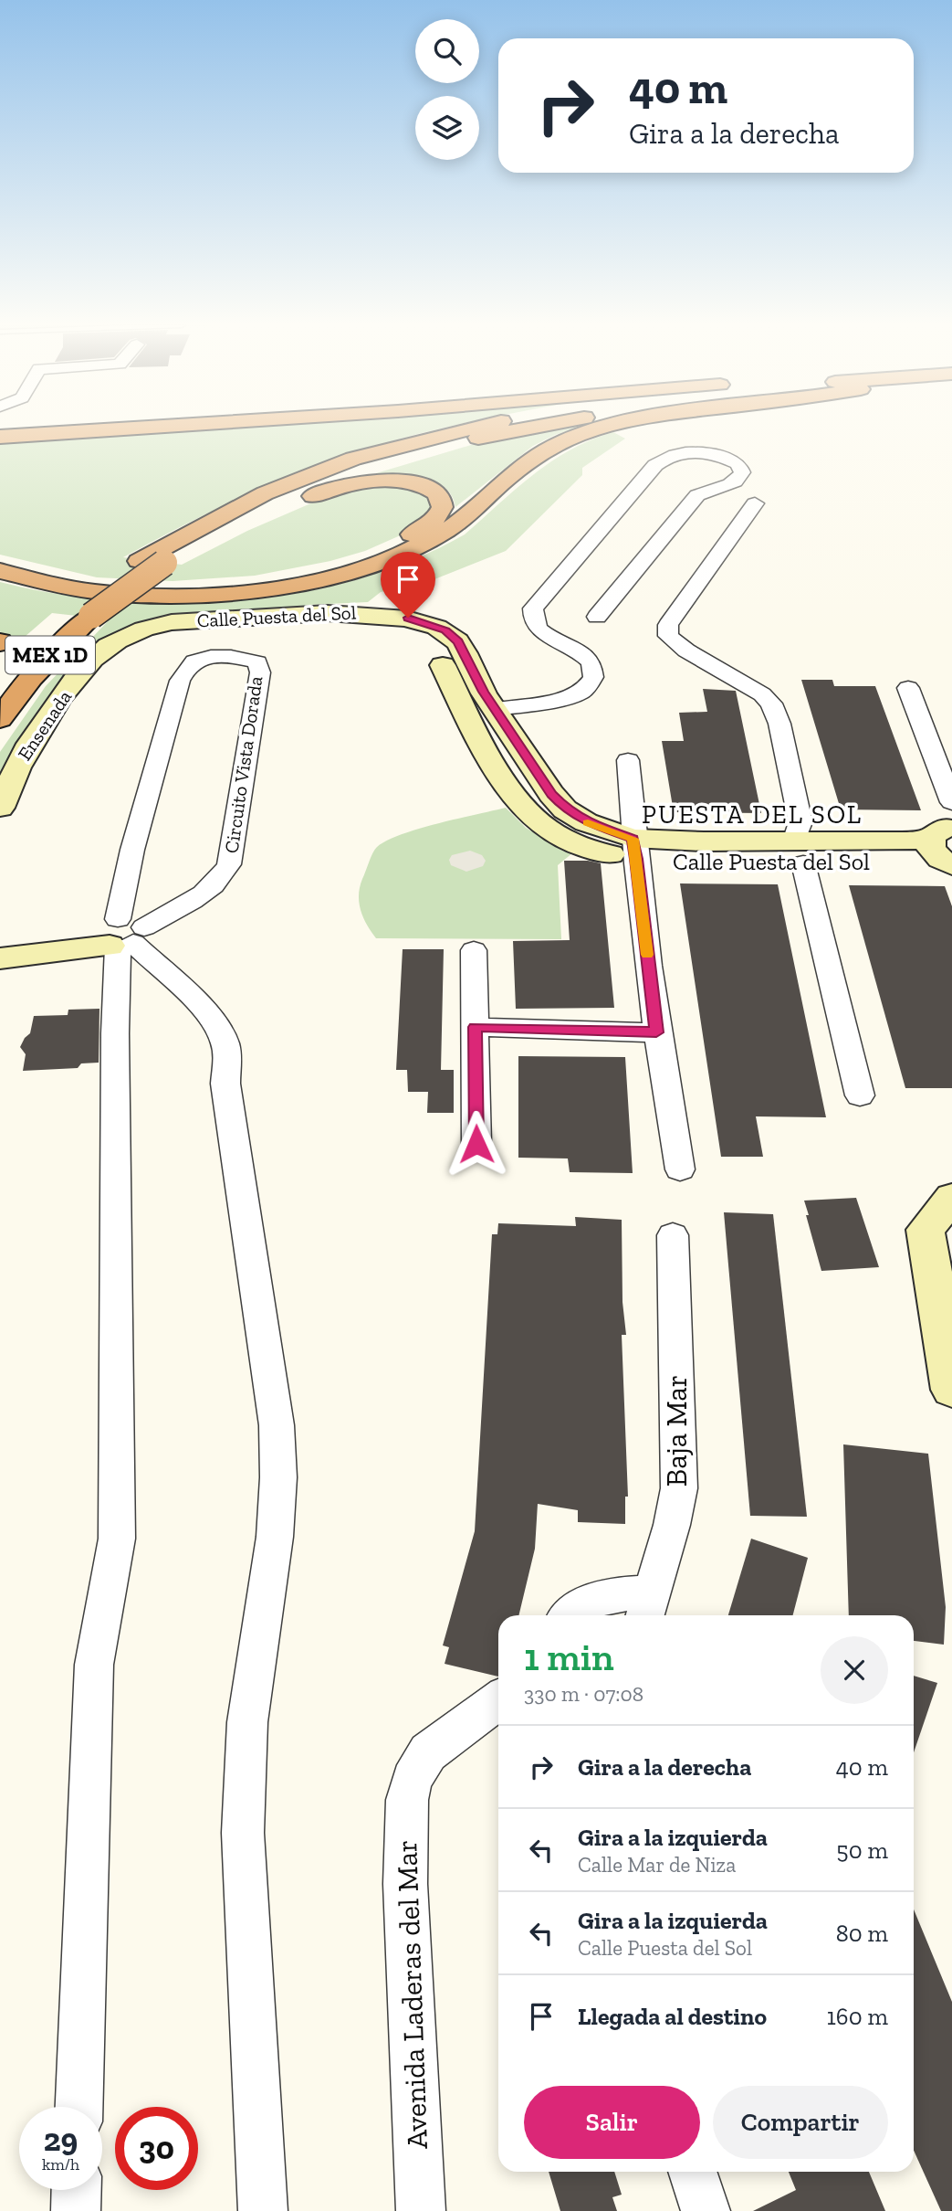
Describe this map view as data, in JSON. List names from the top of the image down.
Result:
{
  "streets": {
    "highway": ["MEX 1D"],
    "street": [
      "Calle Puesta del Sol",
      "Ensenada",
      "Circuito Vista Dorada",
      "Baja Mar",
      "Avenida Laderas del Mar"
    ]
  },
  "crossings": [
    ["Calle Puesta del Sol", "Ensenada"]
  ],
  "districts": ["PUESTA DEL SOL"],
  "page": {
    "turn": ["40 m", "Gira a la derecha"],
    "heading": ["1 min", "330 m · 07:08"],
    "list": [
      {
        "name": "Gira a la derecha",
        "value": "40 m"
      },
      {
        "name": "Gira a la izquierda",
        "note": "Calle Mar de Niza",
        "value": "50 m"
      },
      {
        "name": "Gira a la izquierda",
        "note": "Calle Puesta del Sol",
        "value": "80 m"
      },
      {
        "name": "Llegada al destino",
        "value": "160 m"
      }
    ],
    "buttons": ["Salir", "Compartir"],
    "speed": "29 km/h",
    "limit": "30"
  }
}
